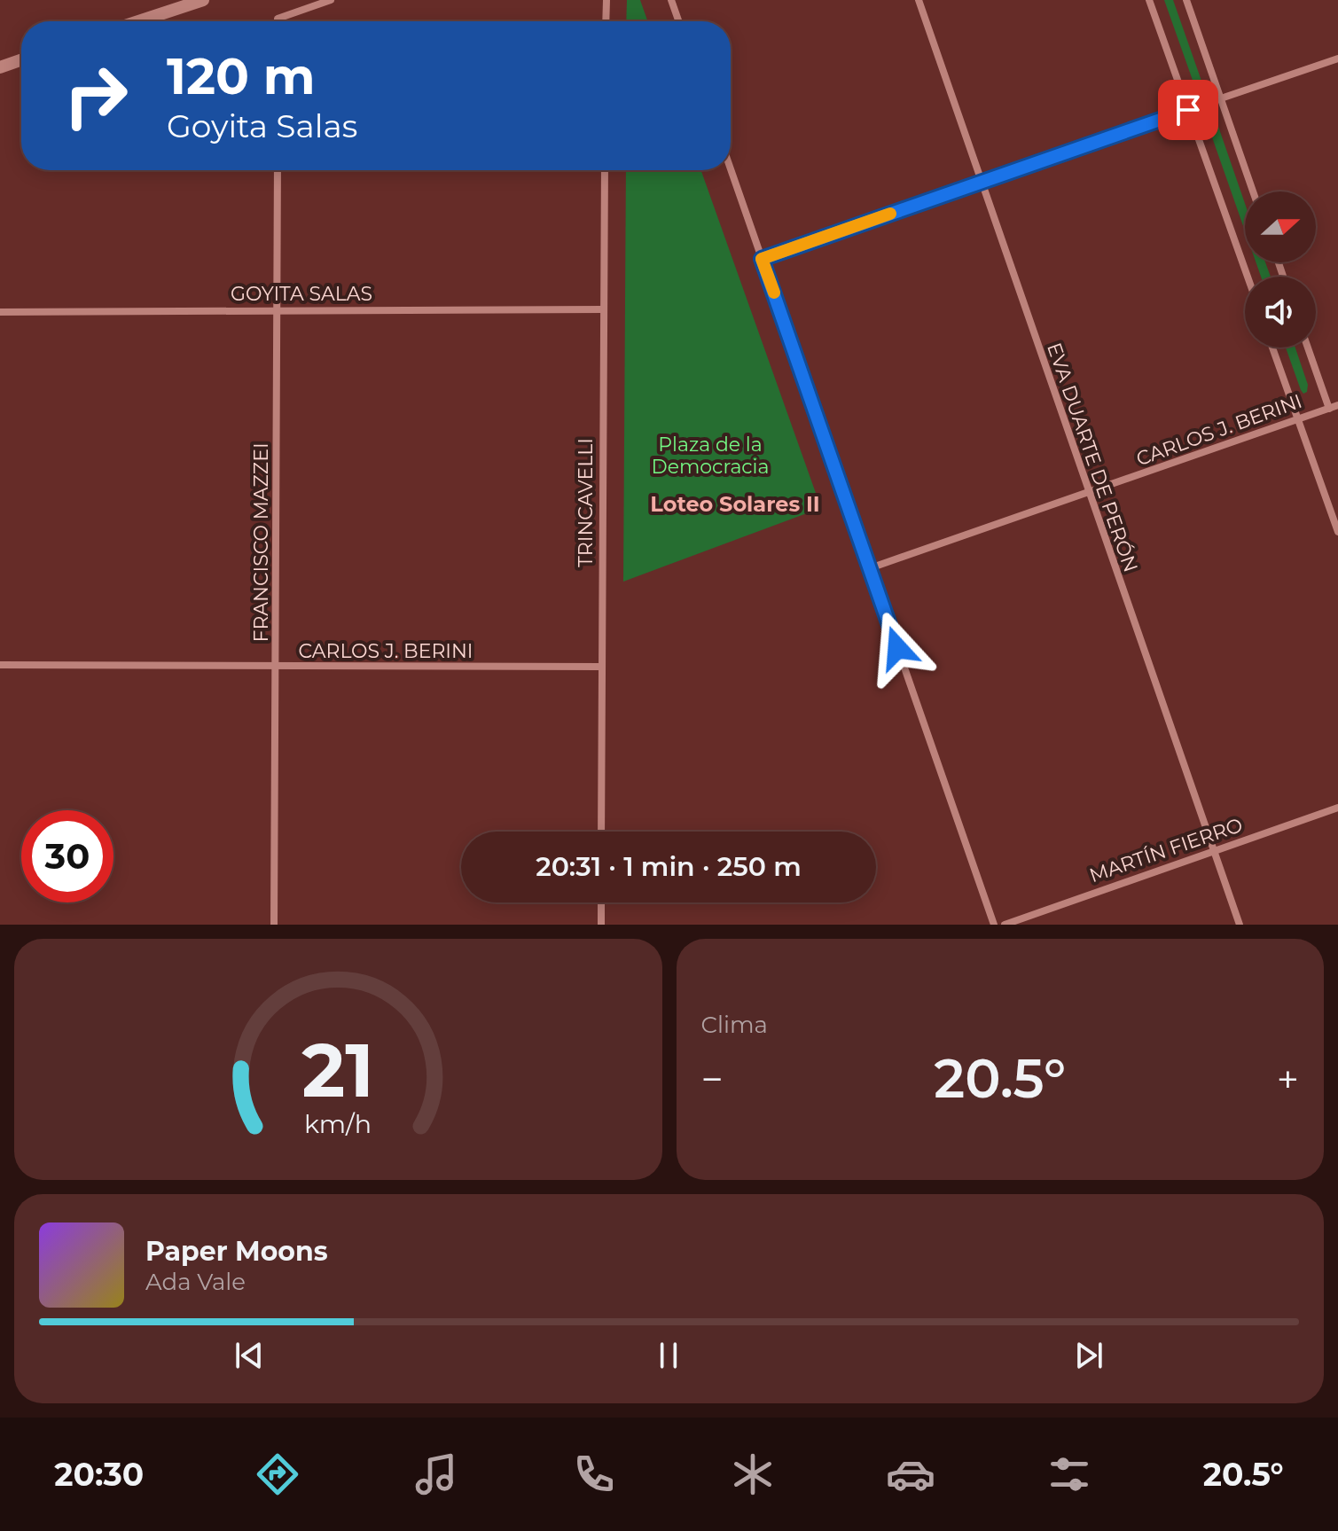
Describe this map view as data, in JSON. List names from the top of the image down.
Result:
{
  "streets": {
    "street": [
      "GOYITA SALAS",
      "CARLOS J. BERINI",
      "EVA DUARTE DE PERÓN",
      "TRINCAVELLI",
      "FRANCISCO MAZZEI",
      "MARTÍN FIERRO"
    ]
  },
  "crossings": [
    ["GOYITA SALAS", "TRINCAVELLI"],
    ["GOYITA SALAS", "FRANCISCO MAZZEI"],
    ["CARLOS J. BERINI", "EVA DUARTE DE PERÓN"],
    ["CARLOS J. BERINI", "TRINCAVELLI"],
    ["CARLOS J. BERINI", "FRANCISCO MAZZEI"],
    ["EVA DUARTE DE PERÓN", "MARTÍN FIERRO"]
  ],
  "districts": ["Loteo Solares II"],
  "parks": ["Plaza de la Democracia"],
  "north": "right",
  "page": {
    "turn": ["120 m", "Goyita Salas"],
    "limit": "30",
    "trip": "20:31 · 1 min · 250 m",
    "tile": "Clima",
    "heat": ["−", "20.5°", "+"],
    "song": ["Paper Moons", "Ada Vale"],
    "tabs": ["20:30", "20.5°"],
    "gauge": ["21", "km/h"]
  }
}
